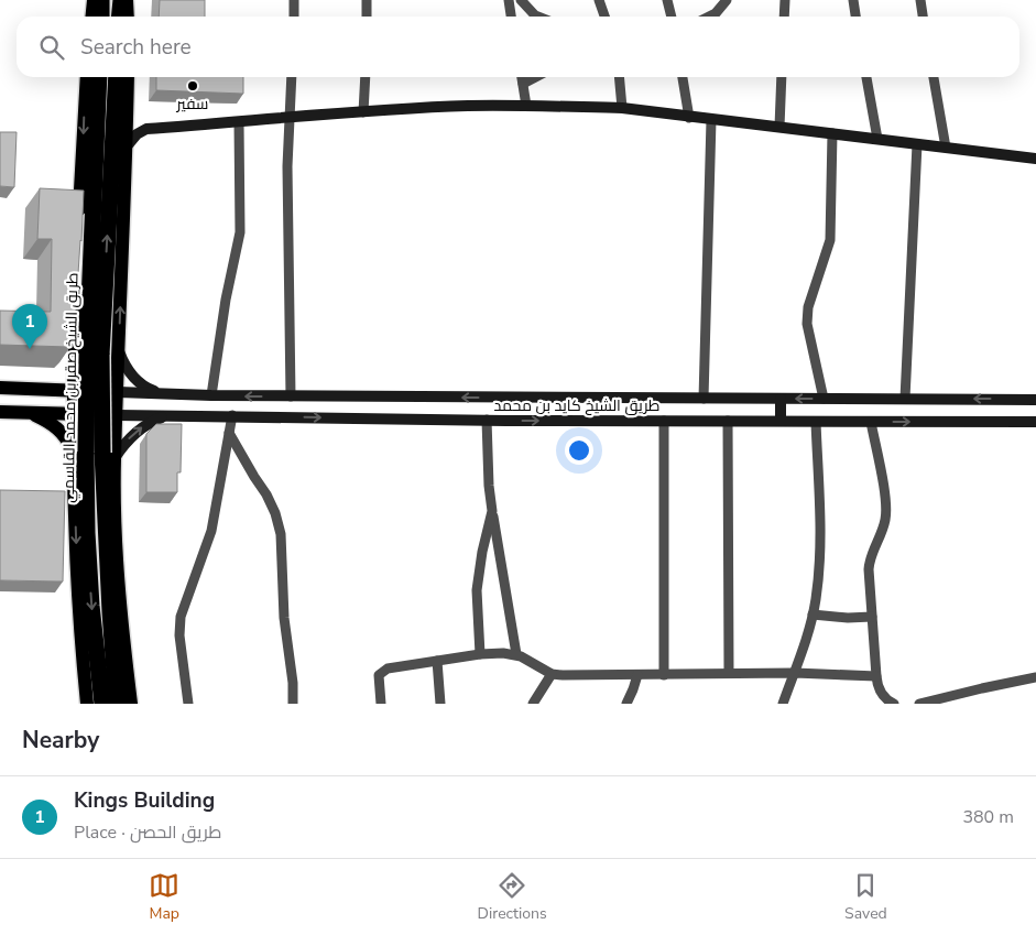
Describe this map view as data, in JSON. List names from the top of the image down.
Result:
{
  "streets": {
    "highway": ["طريق الشيخ صقر بن محمد القاسمي"],
    "main road": ["طريق الشيخ كايد بن محمد"]
  },
  "places": ["سفير"],
  "page": {
    "search": "Search here",
    "pins": "1",
    "heading": "Nearby",
    "list": [
      {
        "mark": "1",
        "name": "Kings Building",
        "note": "Place · طريق الحصن",
        "value": "380 m"
      }
    ],
    "nav": ["Map", "Directions", "Saved"]
  }
}
